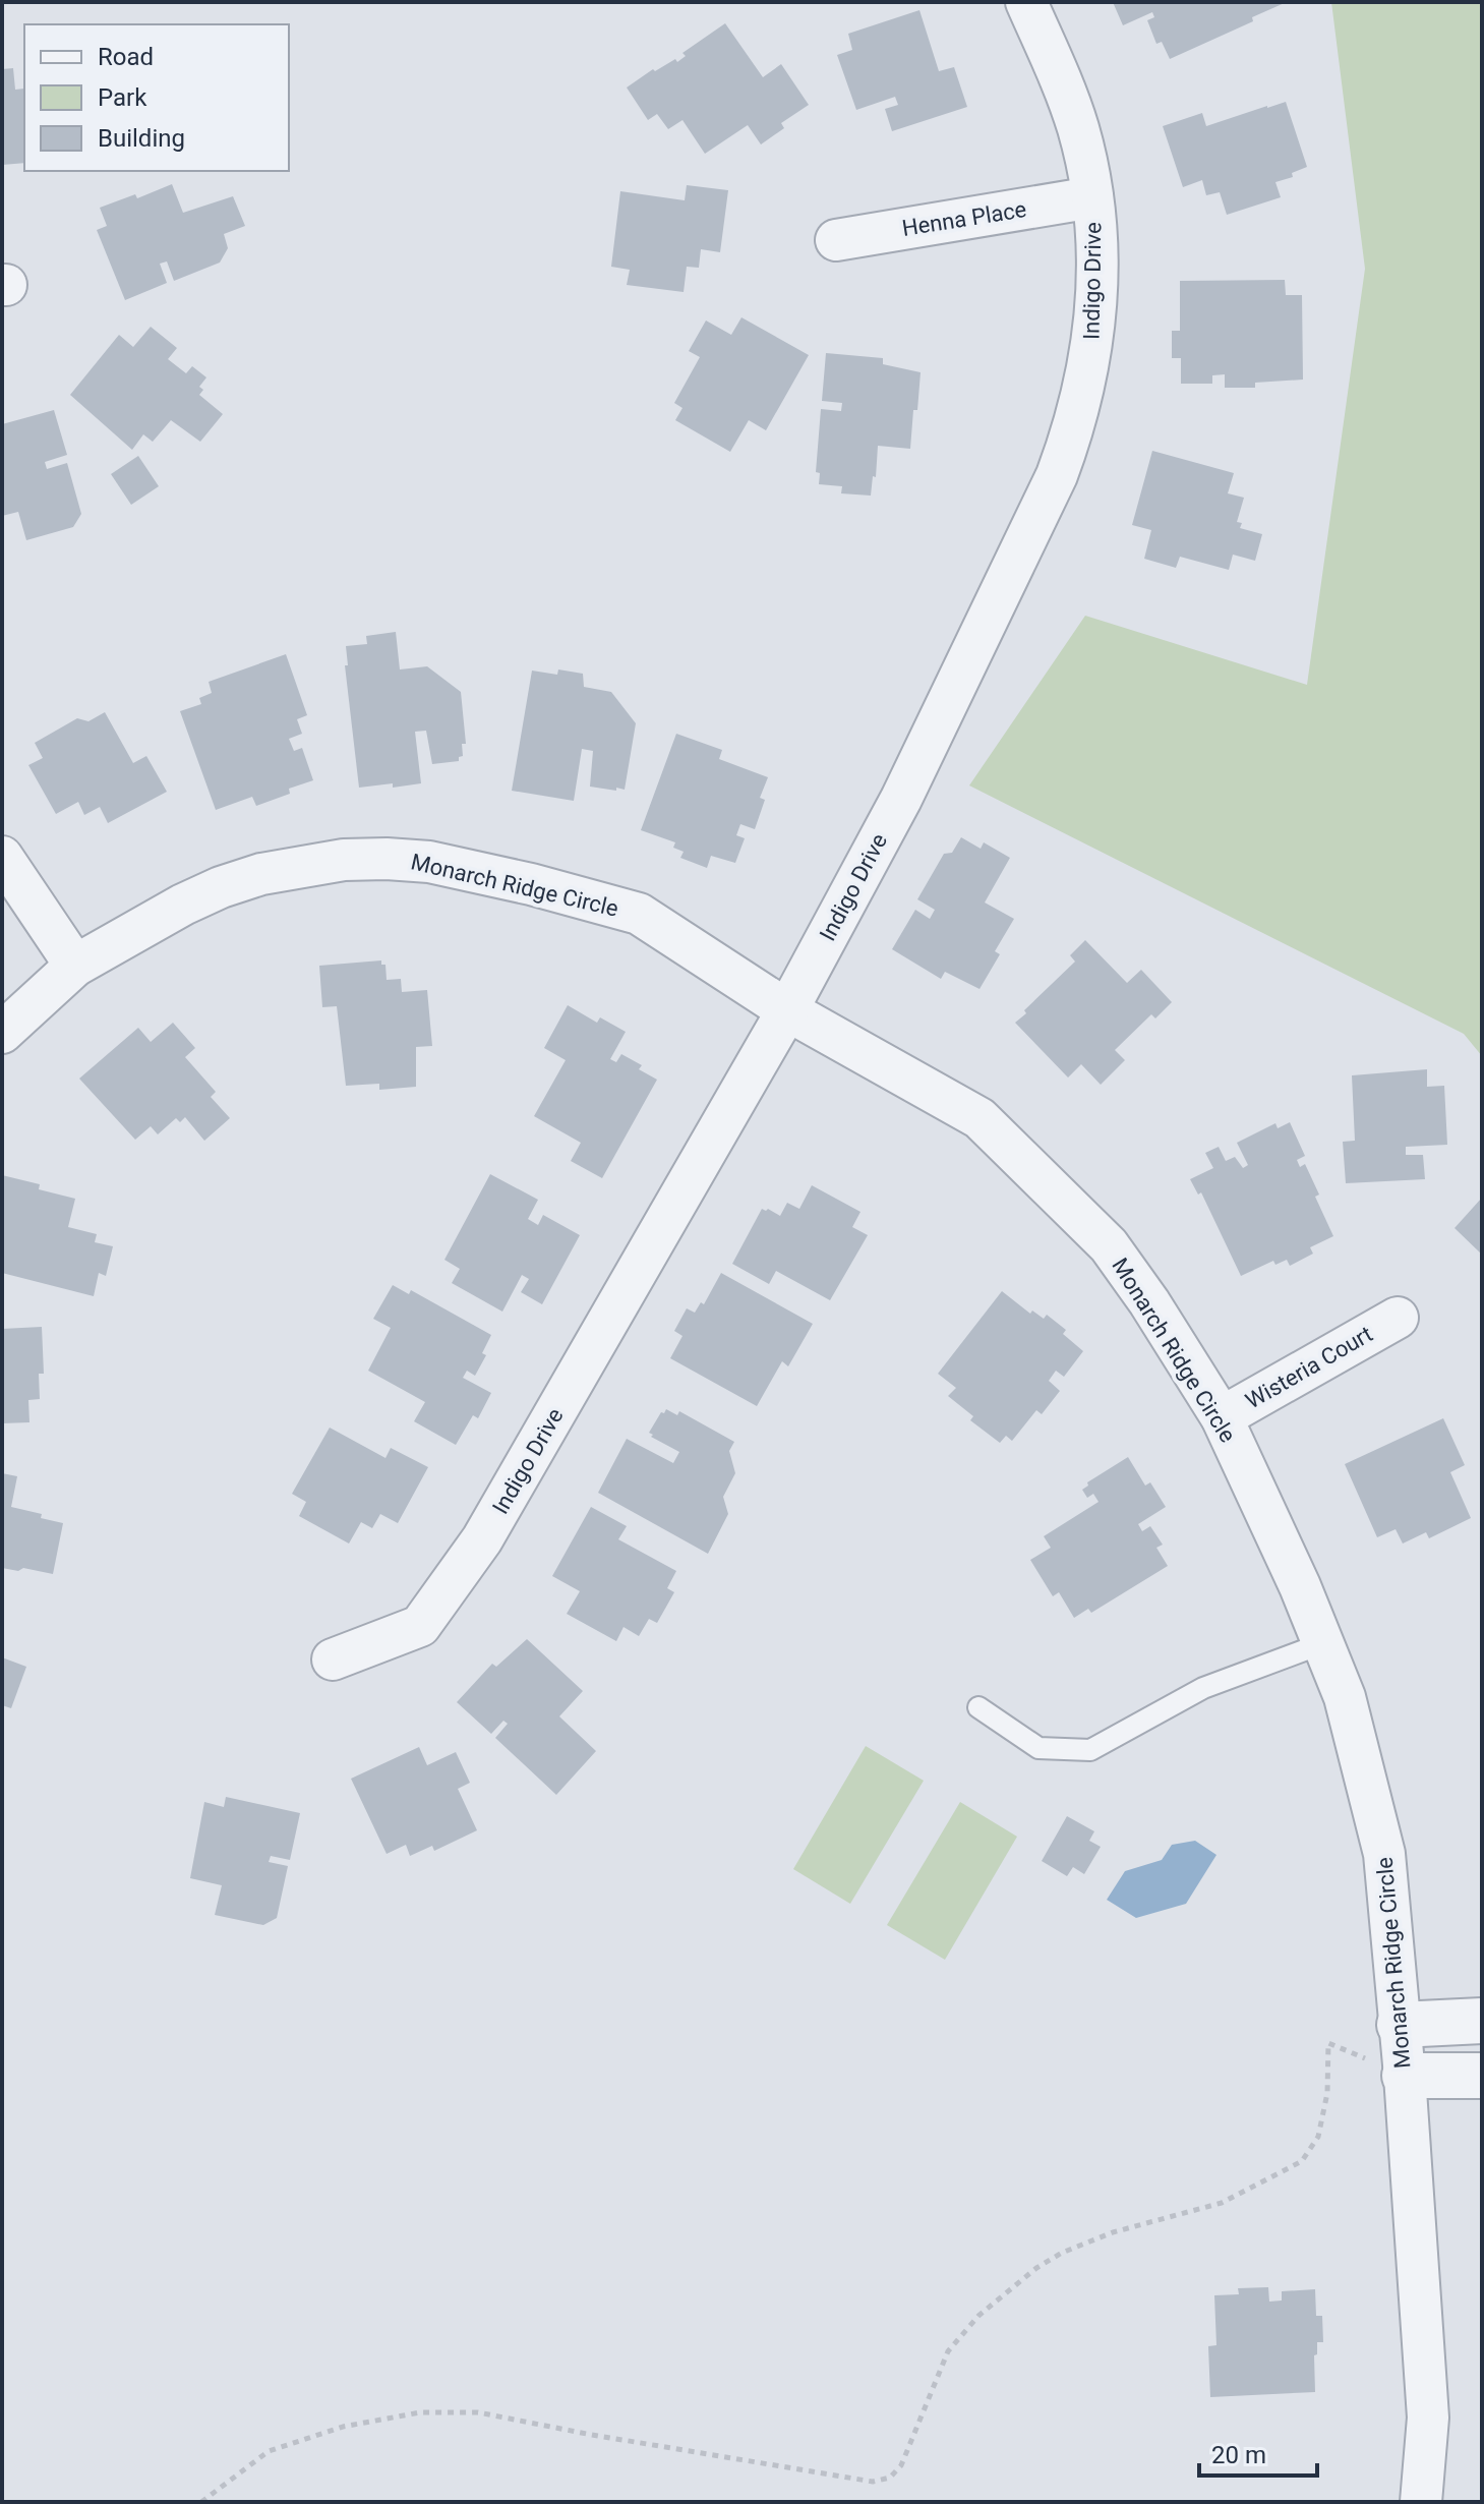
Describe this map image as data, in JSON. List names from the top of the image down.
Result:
{
  "streets": {
    "street": [
      "Henna Place",
      "Indigo Drive",
      "Monarch Ridge Circle",
      "Wisteria Court"
    ]
  },
  "crossings": [
    ["Henna Place", "Indigo Drive"],
    ["Indigo Drive", "Monarch Ridge Circle"],
    ["Monarch Ridge Circle", "Wisteria Court"]
  ],
  "legend": ["Road", "Park", "Building"],
  "scale_bar": "20 m"
}
